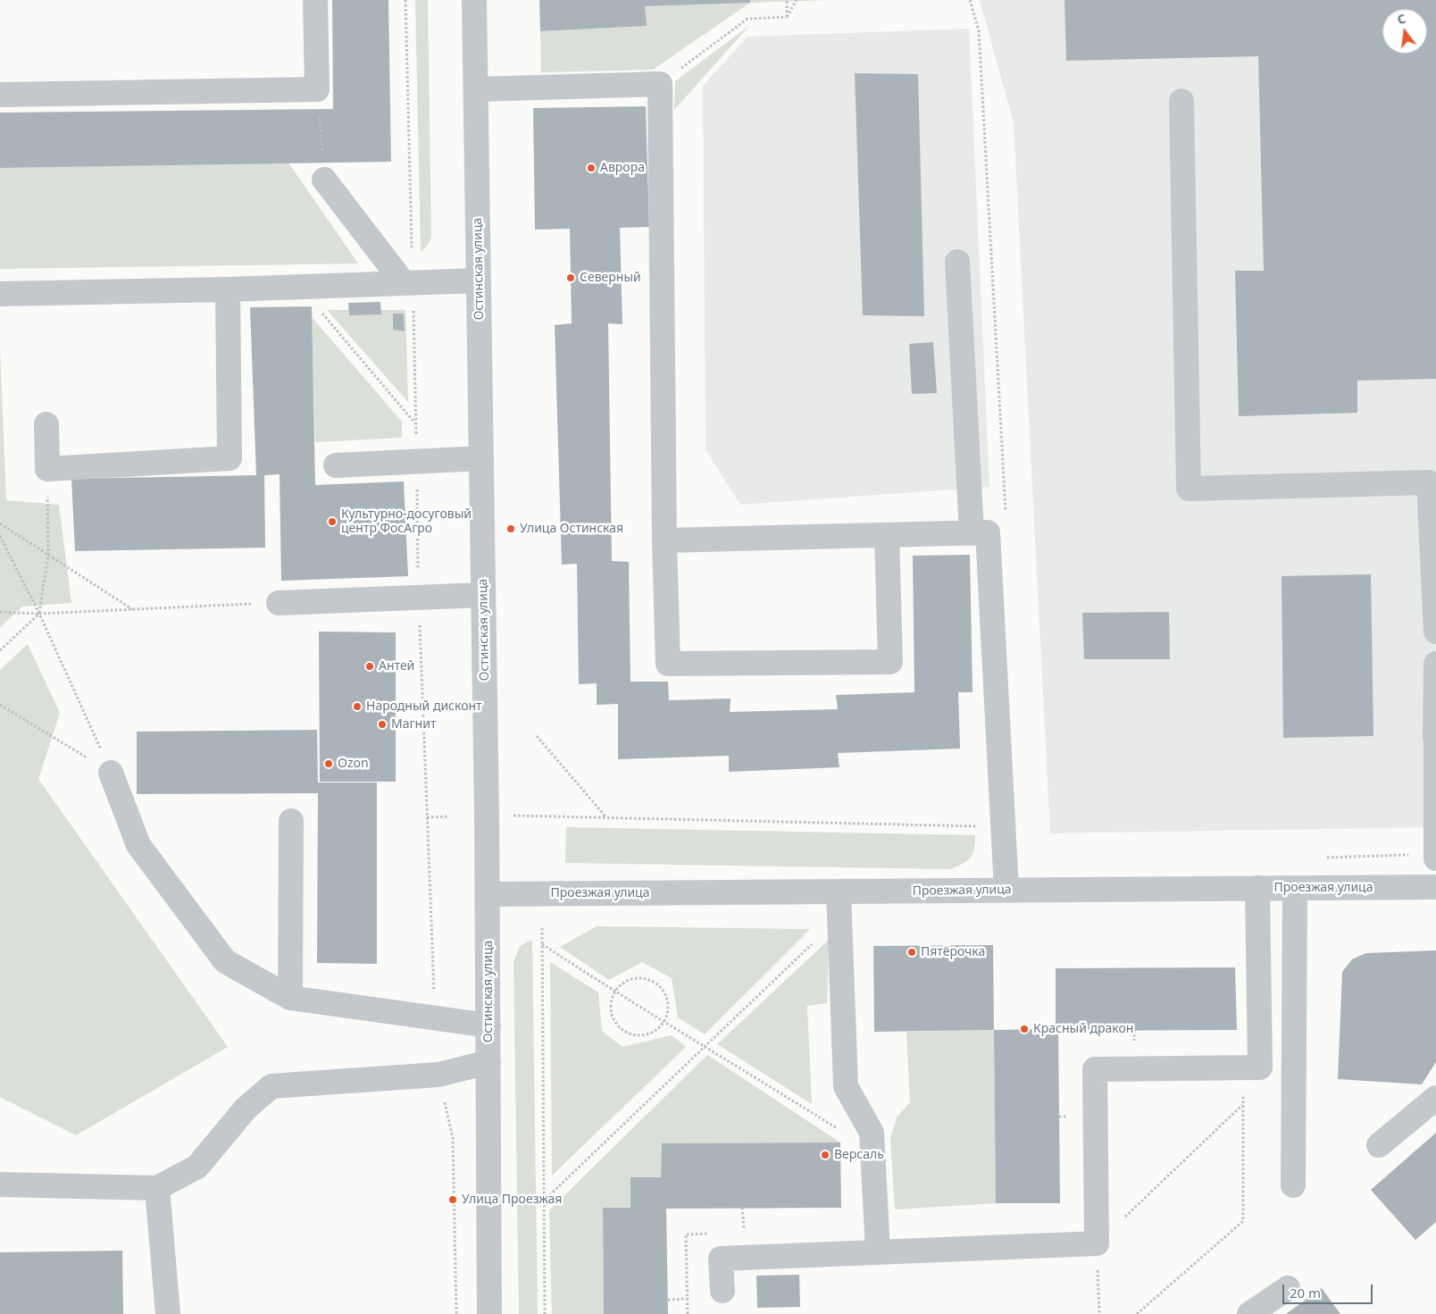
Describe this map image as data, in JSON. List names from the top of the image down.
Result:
{
  "streets": {
    "street": ["Остинская улица", "Проезжая улица"]
  },
  "crossings": [
    ["Остинская улица", "Проезжая улица"]
  ],
  "places": [
    "Аврора",
    "Северный",
    "Культурно-досуговый центр ФосАгро",
    "Улица Остинская",
    "Антей",
    "Народный дисконт",
    "Магнит",
    "Ozon",
    "Пятёрочка",
    "Красный дракон",
    "Версаль",
    "Улица Проезжая"
  ],
  "scale_bar": "20 m",
  "north": "top"
}
